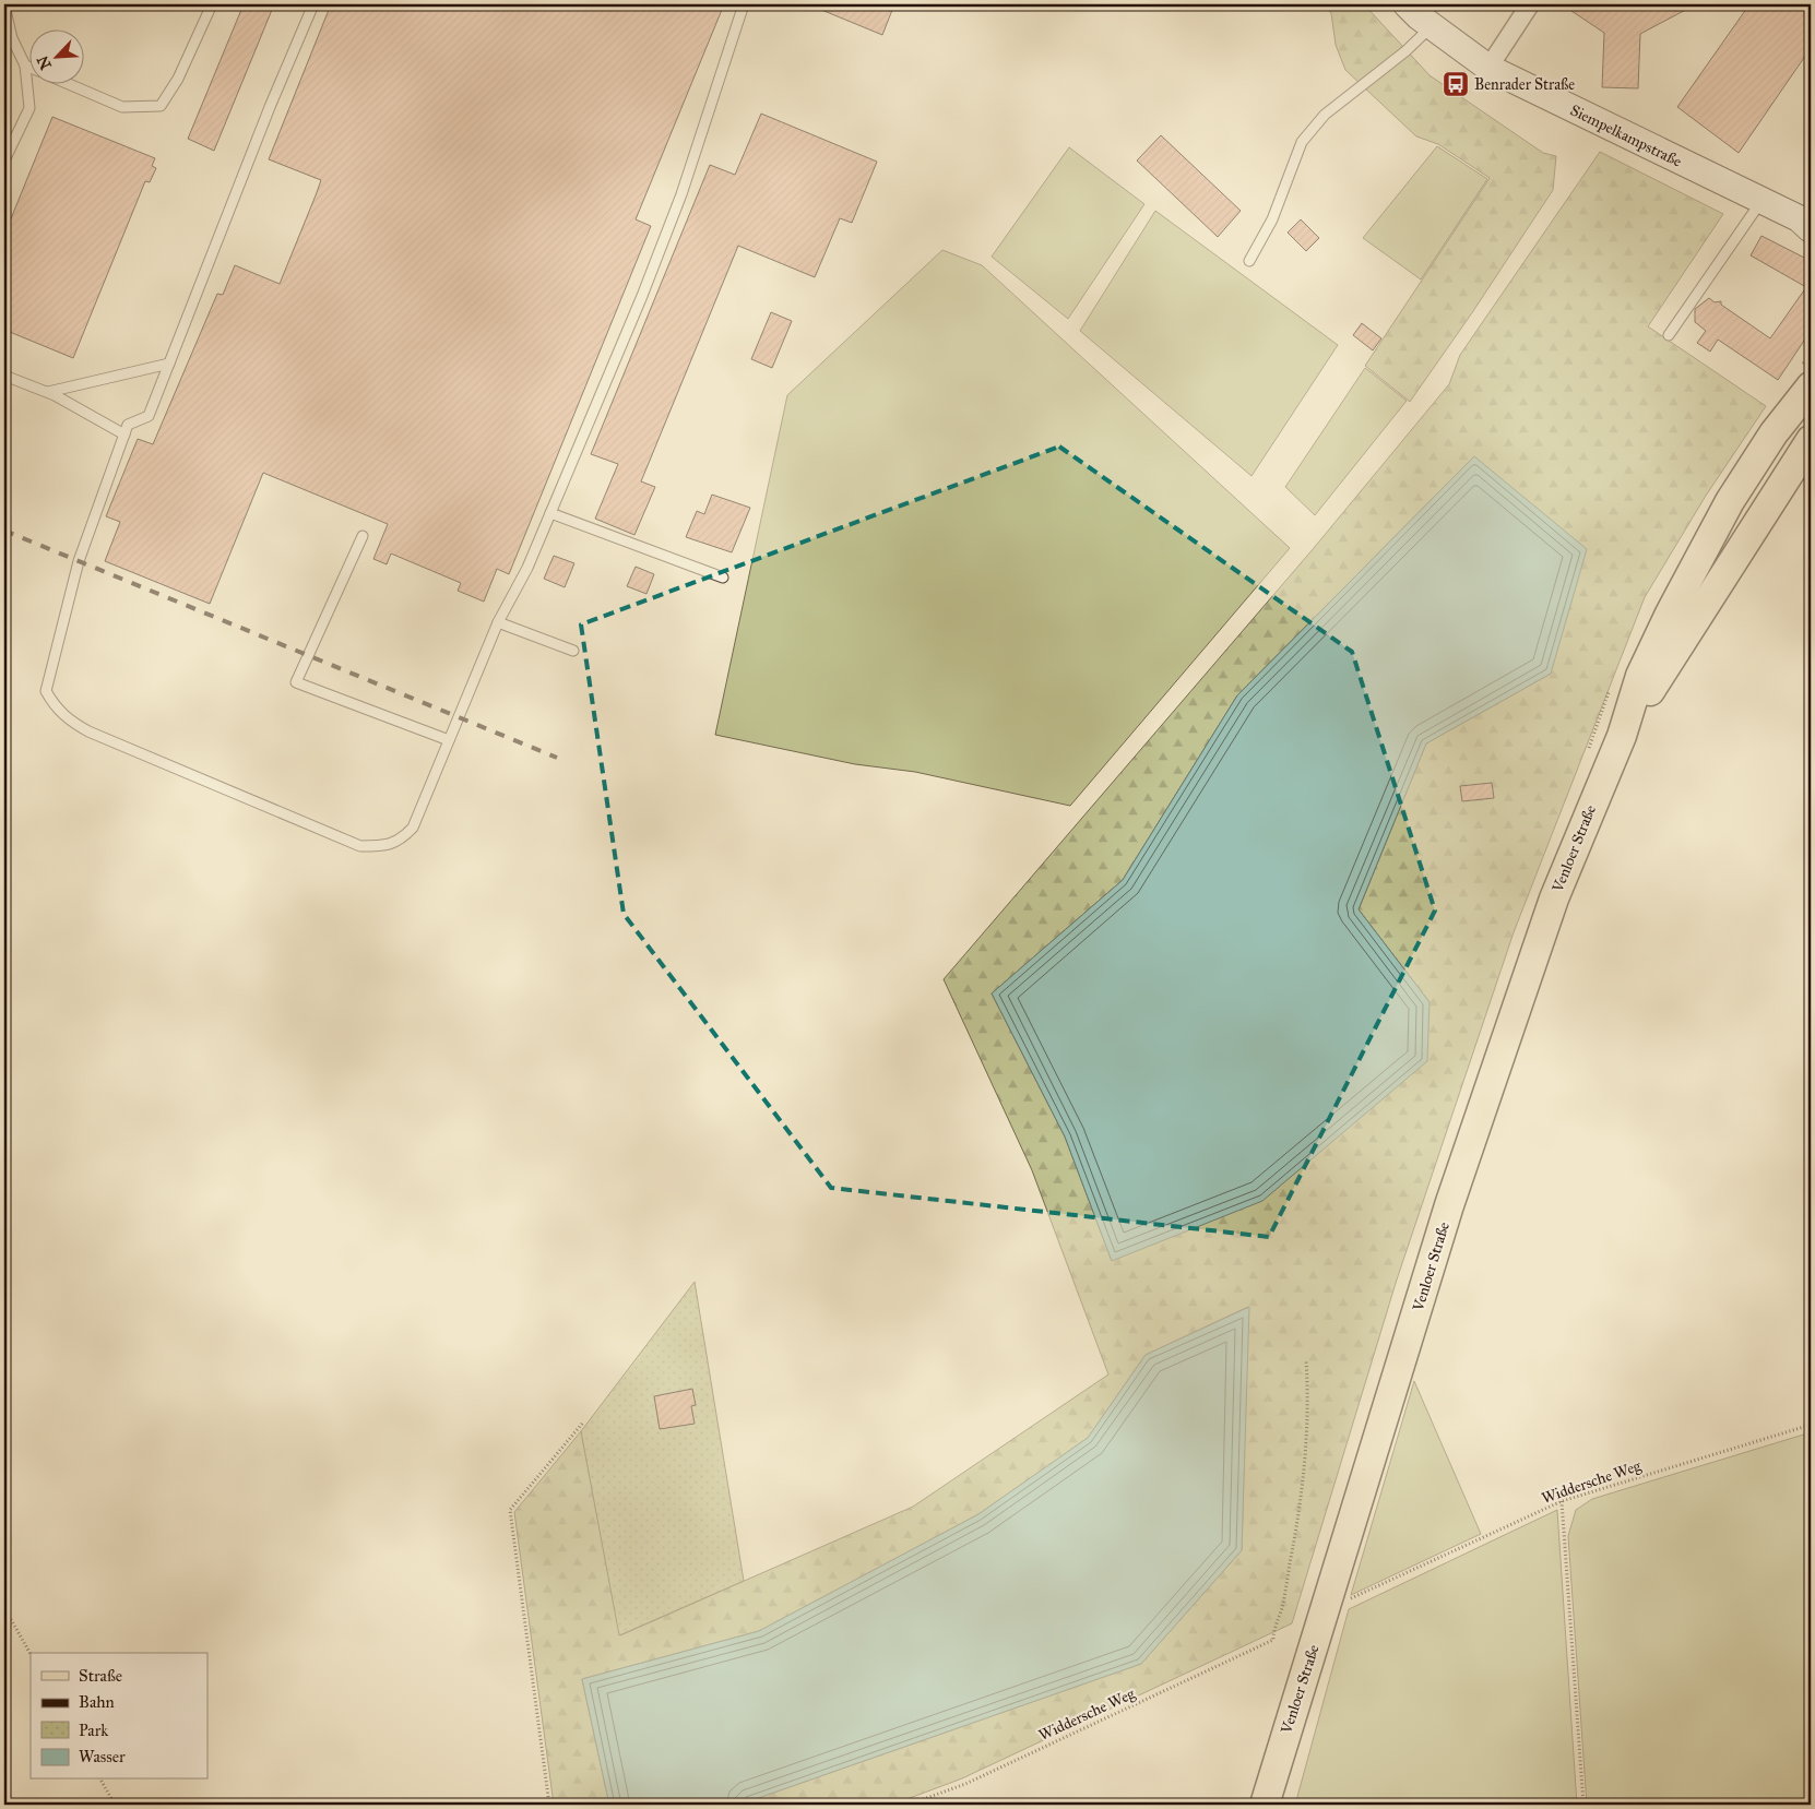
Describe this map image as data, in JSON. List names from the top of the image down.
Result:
{
  "streets": {
    "main road": ["Venloer Straße"],
    "street": ["Siempelkampstraße"],
    "path": ["Widdersche Weg"]
  },
  "crossings": [
    ["Venloer Straße", "Widdersche Weg"]
  ],
  "places": {
    "bus stop": ["Benrader Straße"]
  },
  "legend": [
    "Straße",
    "Bahn",
    "Park",
    "Wasser"
  ],
  "north": "bottom left"
}
